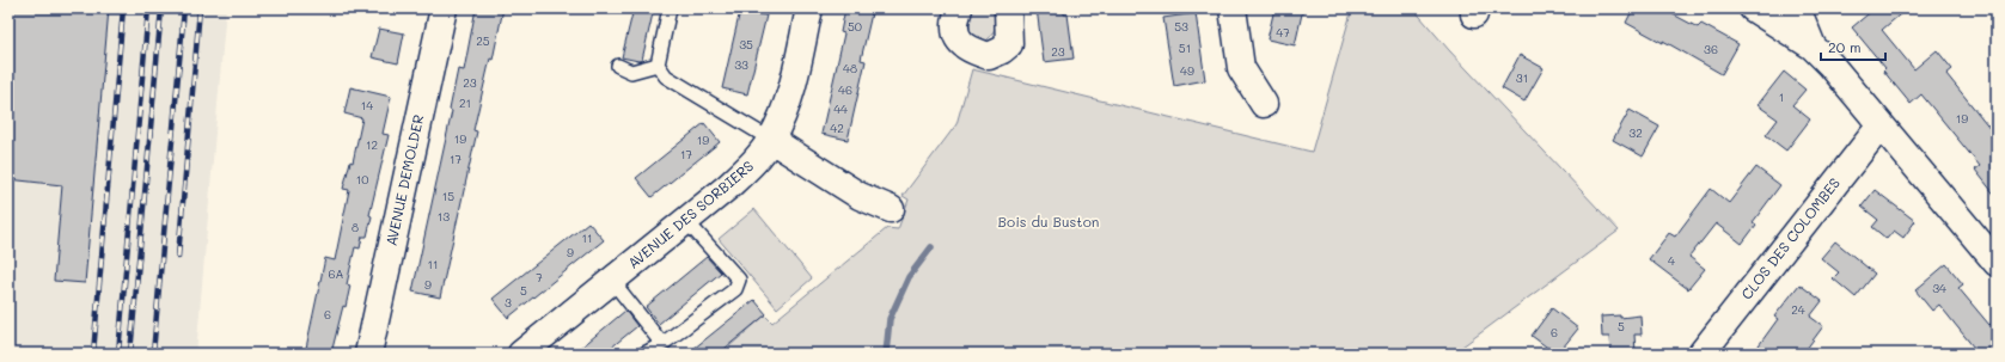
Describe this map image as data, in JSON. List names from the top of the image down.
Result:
{
  "streets": {
    "street": ["AVENUE DEMOLDER", "AVENUE DES SORBIERS", "CLOS DES COLOMBES"]
  },
  "parks": ["Bois du Buston"],
  "house_numbers": [
    "50",
    "53",
    "47",
    "25",
    "35",
    "51",
    "36",
    "23",
    "33",
    "48",
    "49",
    "31",
    "23",
    "46",
    "1",
    "21",
    "14",
    "44",
    "19",
    "42",
    "32",
    "19",
    "19",
    "12",
    "17",
    "17",
    "10",
    "15",
    "13",
    "8",
    "11",
    "9",
    "4",
    "11",
    "6A",
    "7",
    "9",
    "34",
    "5",
    "3",
    "24",
    "6",
    "5",
    "6"
  ],
  "scale_bar": "20 m"
}
